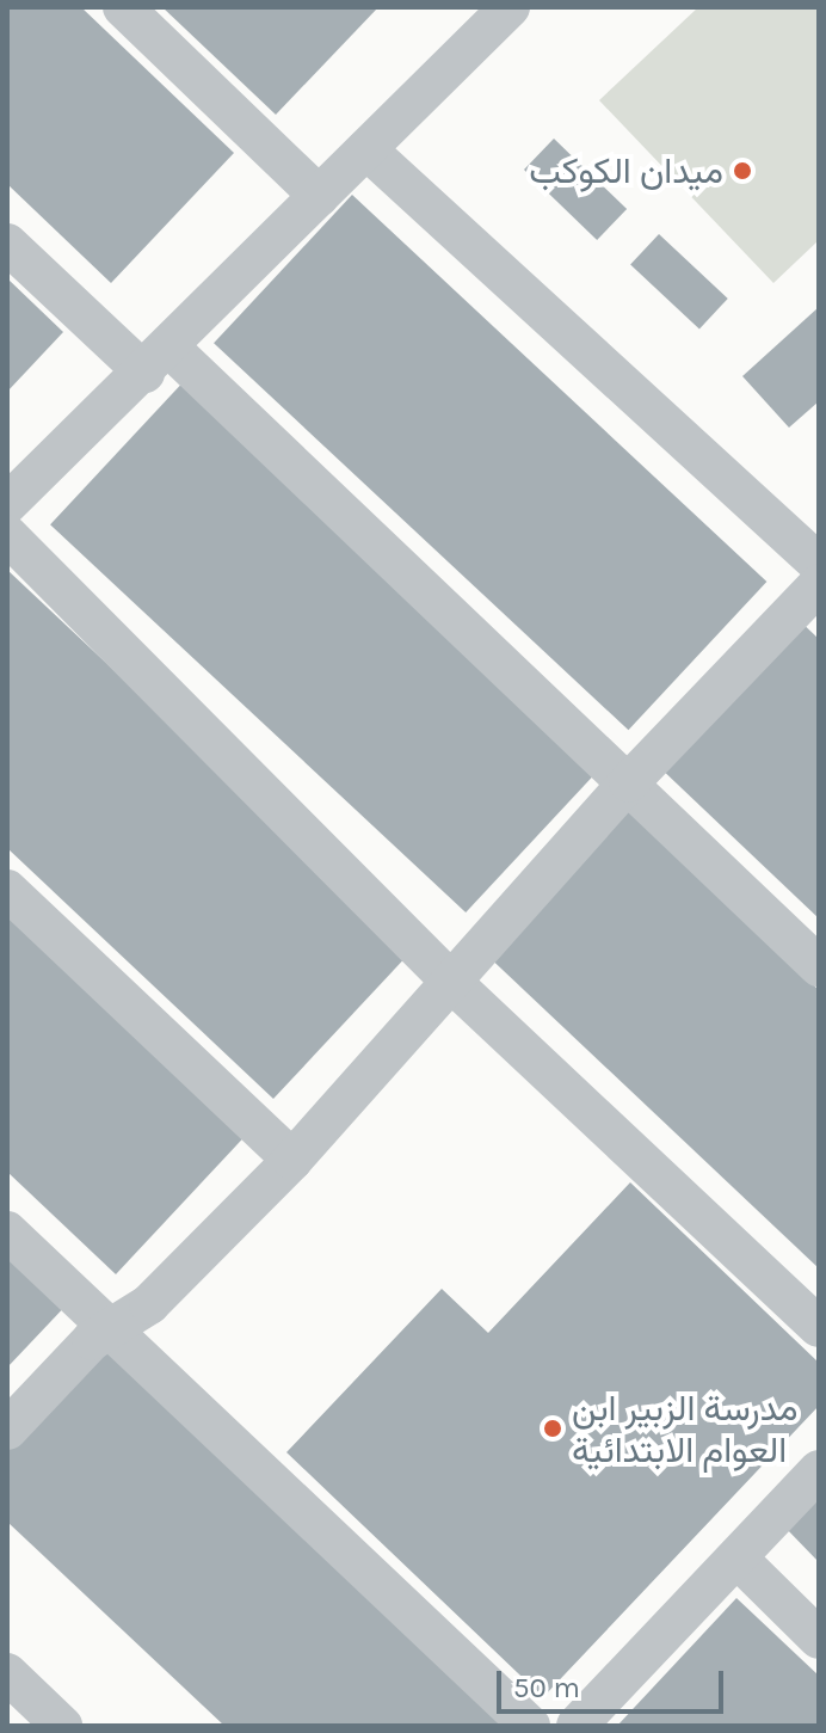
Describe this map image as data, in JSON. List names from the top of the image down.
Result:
{
  "places": ["ميدان الكوكب", "مدرسة الزبير ابن العوام الابتدائية"],
  "scale_bar": "50 m"
}
